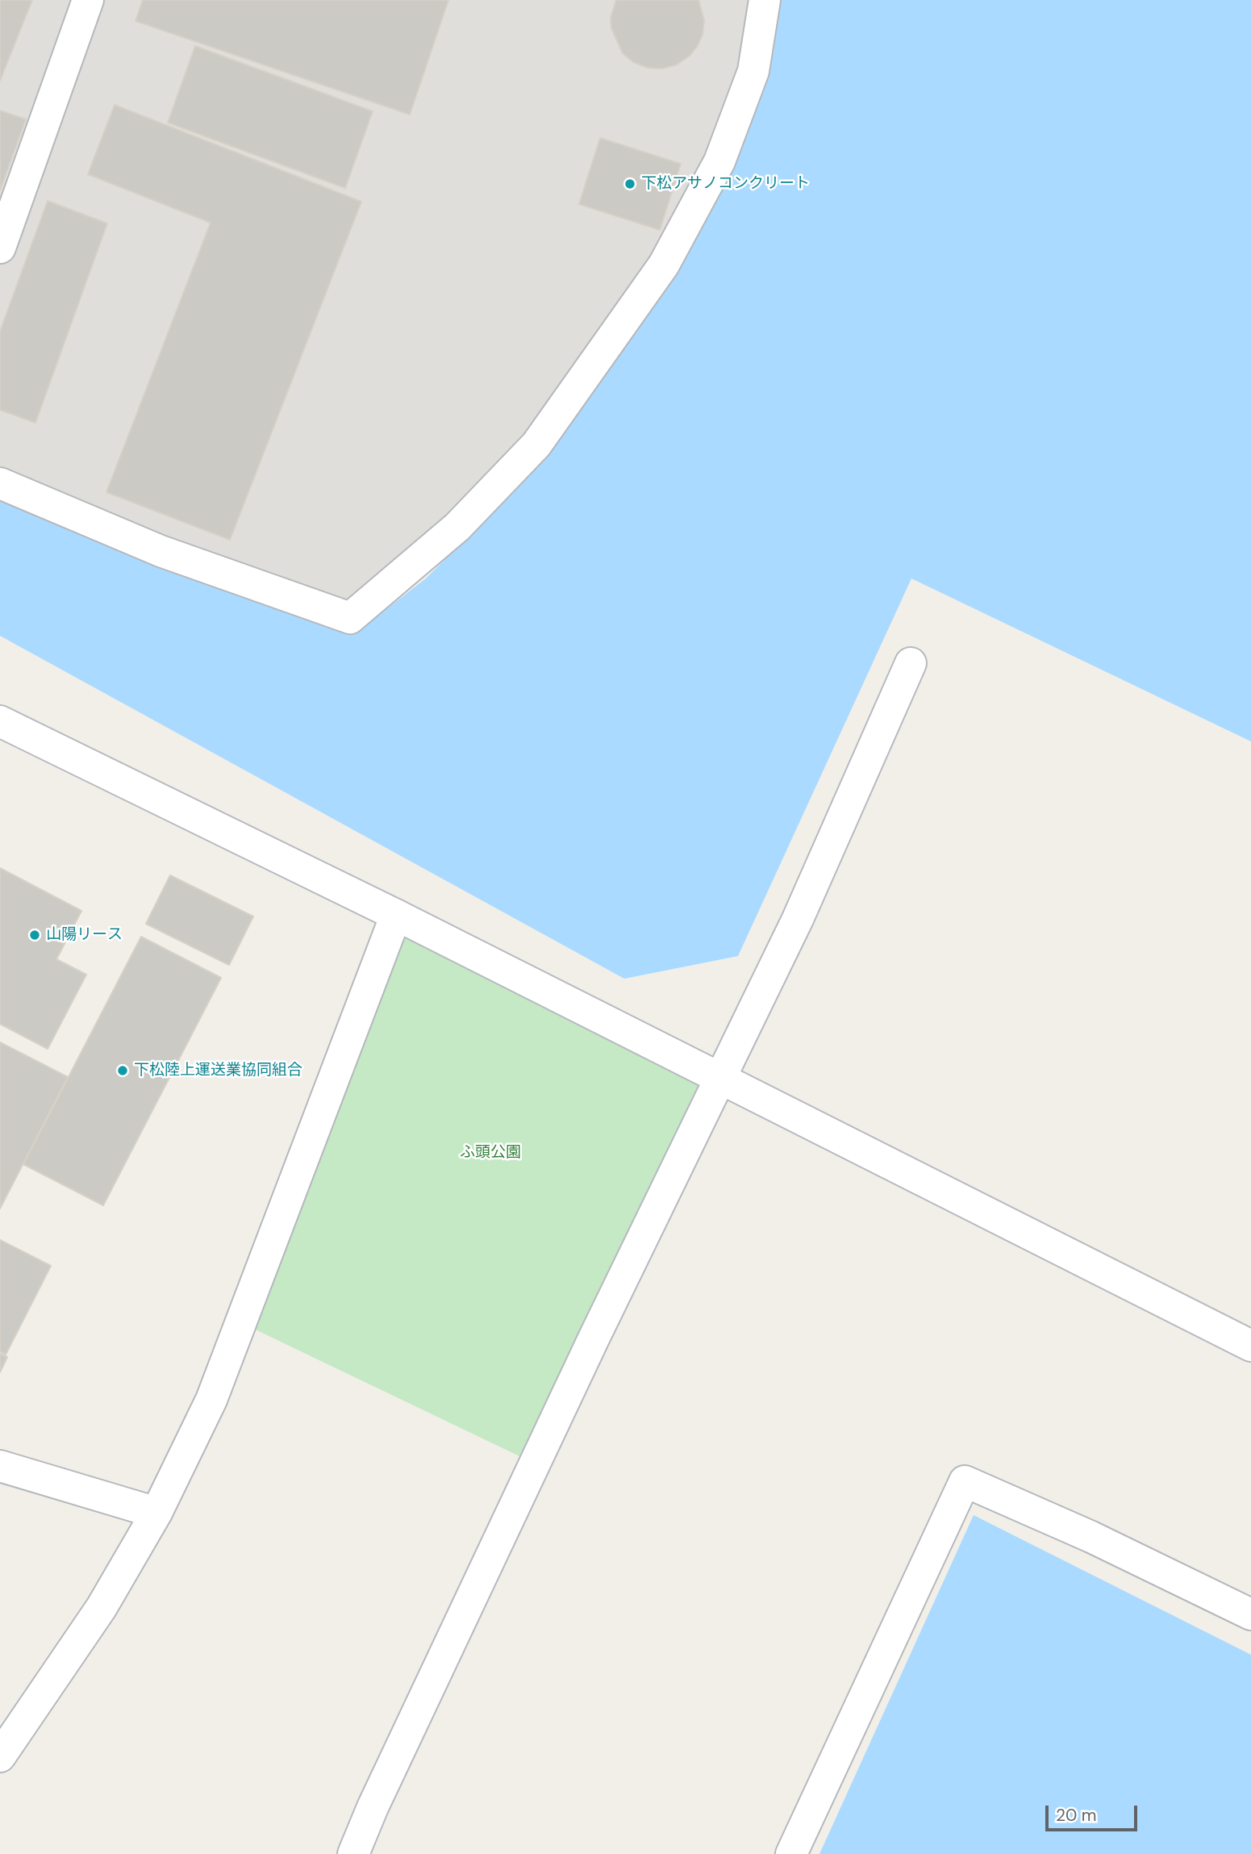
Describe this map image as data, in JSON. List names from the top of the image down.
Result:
{
  "parks": ["ふ頭公園"],
  "places": ["下松アサノコンクリート", "山陽リース", "下松陸上運送業協同組合"],
  "scale_bar": "20 m"
}
